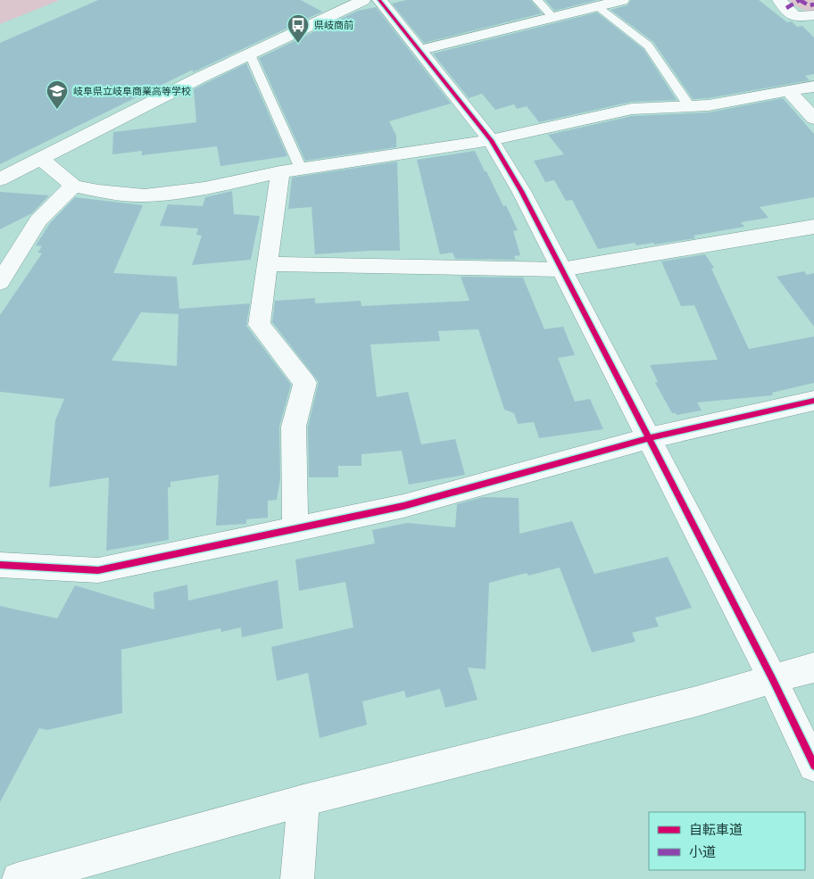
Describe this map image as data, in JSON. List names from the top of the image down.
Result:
{
  "places": {
    "bus stop": ["県岐商前"],
    "school or university": ["岐阜県立岐阜商業高等学校"]
  },
  "legend": ["自転車道", "小道"]
}
